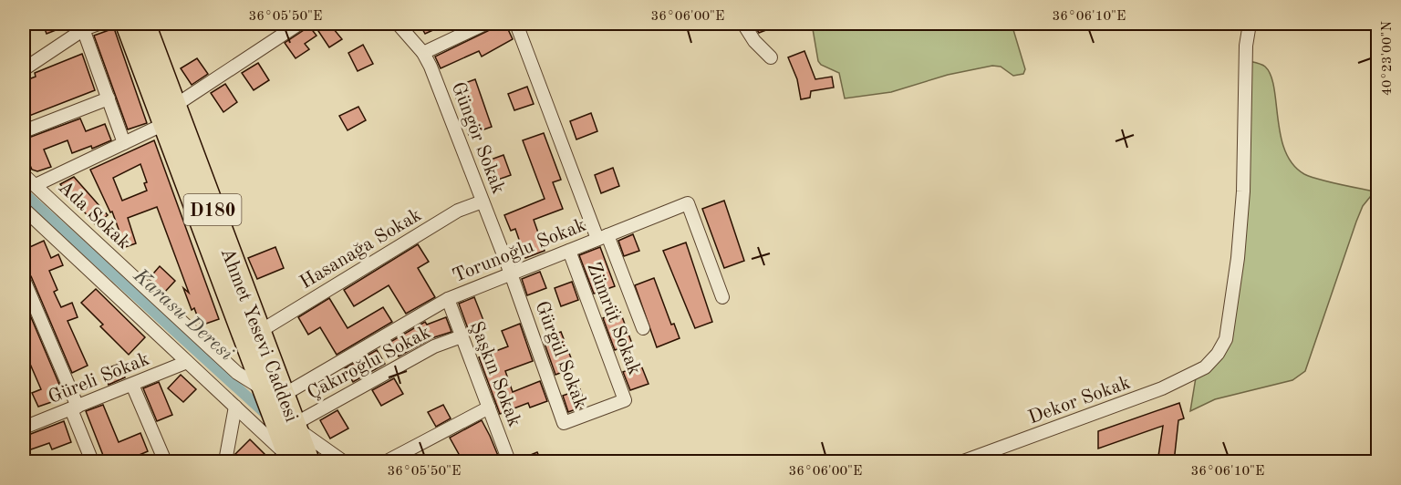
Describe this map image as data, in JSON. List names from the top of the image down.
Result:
{
  "streets": {
    "highway": ["D180", "Ahmet Yesevi Caddesi"],
    "street": [
      "Güngör Sokak",
      "Ada Sokak",
      "Hasanağa Sokak",
      "Torunoğlu Sokak",
      "Zümrüt Sokak",
      "Gürgül Sokak",
      "Çakıroğlu Sokak",
      "Şaşkın Sokak",
      "Güreli Sokak",
      "Dekor Sokak"
    ]
  },
  "crossings": [
    ["Güngör Sokak", "Hasanağa Sokak"],
    ["Güngör Sokak", "Torunoğlu Sokak"],
    ["Güngör Sokak", "Gürgül Sokak"],
    ["Ada Sokak", "Torunoğlu Sokak"],
    ["Ada Sokak", "Ahmet Yesevi Caddesi"],
    ["Hasanağa Sokak", "Ahmet Yesevi Caddesi"],
    ["Torunoğlu Sokak", "Zümrüt Sokak"],
    ["Torunoğlu Sokak", "Ahmet Yesevi Caddesi"],
    ["Torunoğlu Sokak", "Gürgül Sokak"],
    ["Torunoğlu Sokak", "Şaşkın Sokak"],
    ["Zümrüt Sokak", "Gürgül Sokak"],
    ["Ahmet Yesevi Caddesi", "Çakıroğlu Sokak"],
    ["Çakıroğlu Sokak", "Şaşkın Sokak"]
  ],
  "water": ["Karasu Deresi"],
  "coordinates": [
    "36°05'50\"E",
    "36°06'00\"E",
    "36°06'10\"E",
    "40°23'00\"N"
  ]
}
